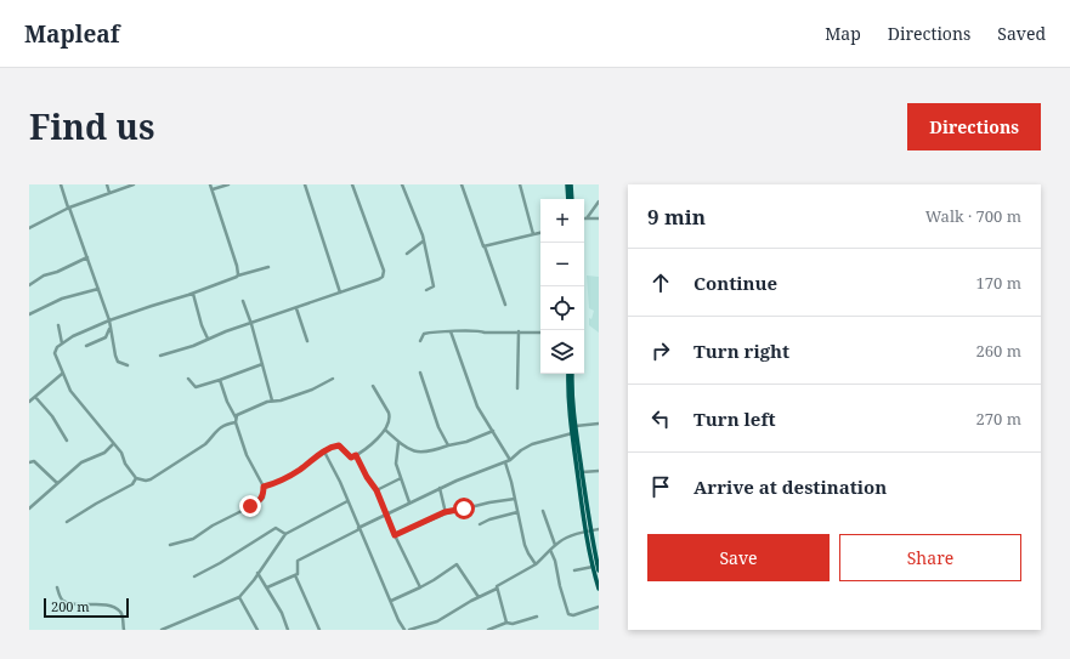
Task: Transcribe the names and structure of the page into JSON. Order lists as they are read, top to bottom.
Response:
{
  "scale_bar": "200 m",
  "page": {
    "header": "Mapleaf",
    "nav": ["Map", "Directions", "Saved"],
    "title": "Find us",
    "buttons": [
      "Directions",
      ["Save", "Share"]
    ],
    "heading": ["9 min", "Walk · 700 m"],
    "map_buttons": ["+", "−"],
    "list": [
      ["Continue", "170 m"],
      ["Turn right", "260 m"],
      ["Turn left", "270 m"],
      "Arrive at destination"
    ],
    "scale": "200 m"
  }
}
